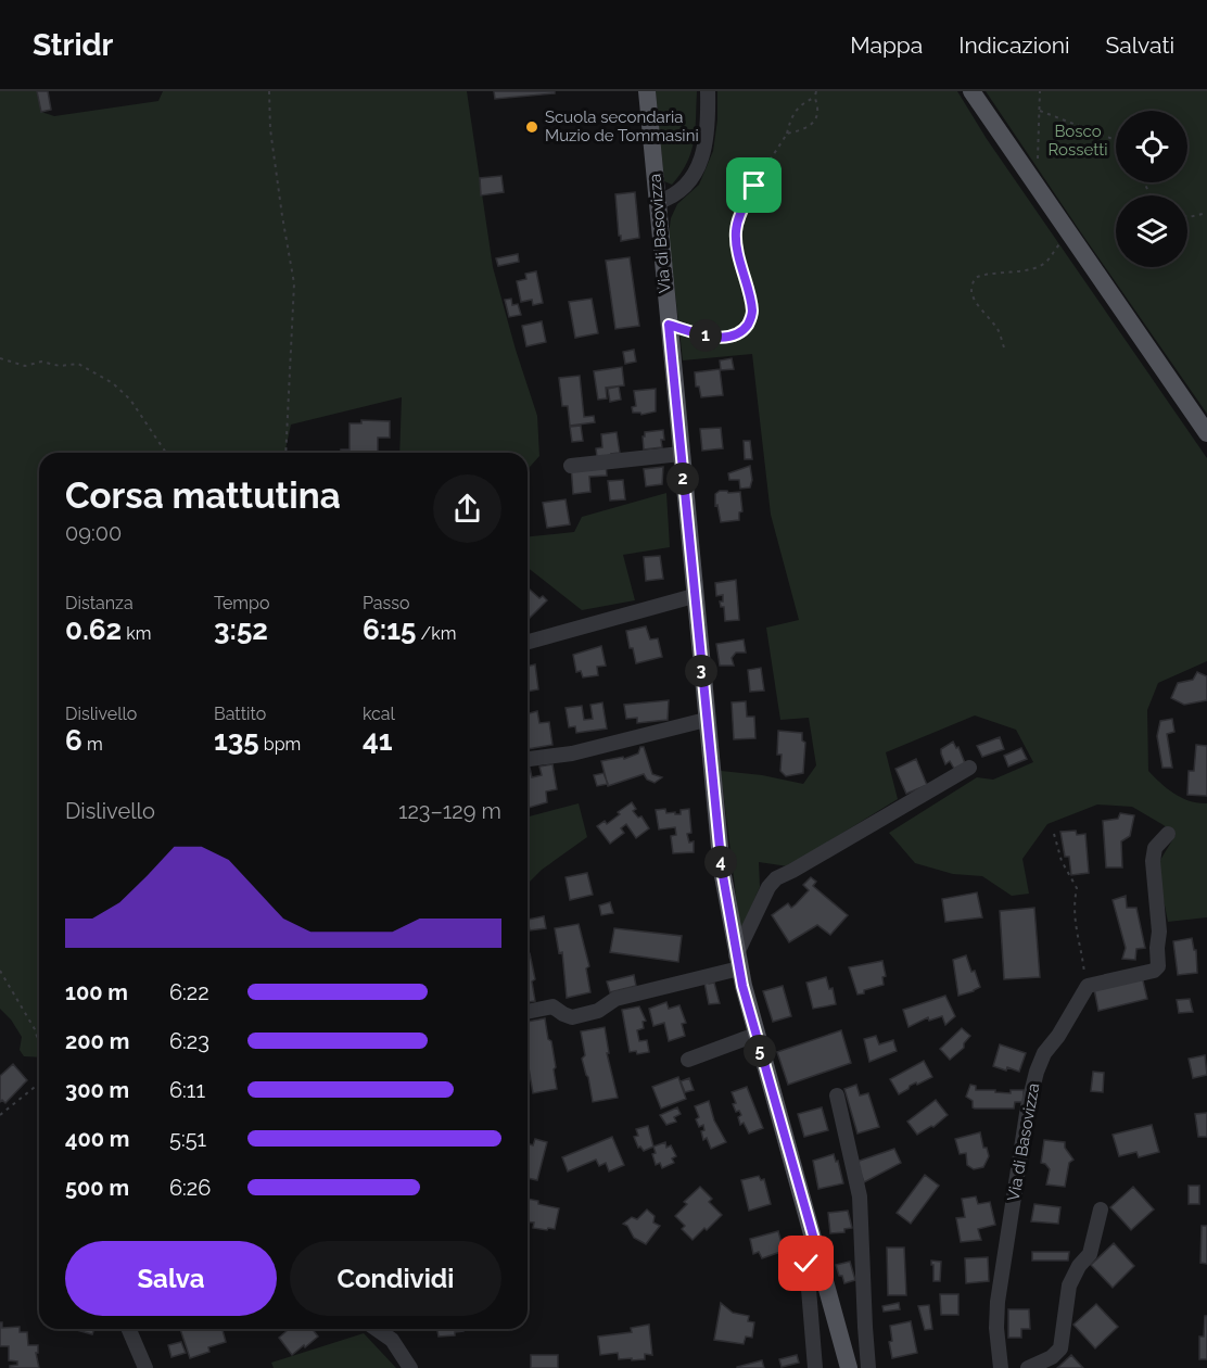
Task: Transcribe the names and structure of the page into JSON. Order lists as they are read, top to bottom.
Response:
{
  "streets": {
    "main road": ["Via di Basovizza"]
  },
  "parks": ["Bosco Rossetti"],
  "places": ["Scuola secondaria Muzio de Tommasini"],
  "page": {
    "header": "Stridr",
    "nav": ["Mappa", "Indicazioni", "Salvati"],
    "pins": [
      "1",
      "2",
      "3",
      "4",
      "5"
    ],
    "heading": ["Corsa mattutina", "09:00"],
    "stats": [
      ["Distanza", "0.62 km"],
      ["Tempo", "3:52"],
      ["Passo", "6:15 /km"],
      ["Dislivello", "6 m"],
      ["Battito", "135 bpm"],
      ["kcal", "41"]
    ],
    "chart": ["Dislivello", "123–129 m"],
    "list": [
      {
        "name": "100 m",
        "note": "6:22"
      },
      {
        "name": "200 m",
        "note": "6:23"
      },
      {
        "name": "300 m",
        "note": "6:11"
      },
      {
        "name": "400 m",
        "note": "5:51"
      },
      {
        "name": "500 m",
        "note": "6:26"
      }
    ],
    "buttons": ["Salva", "Condividi"]
  }
}
